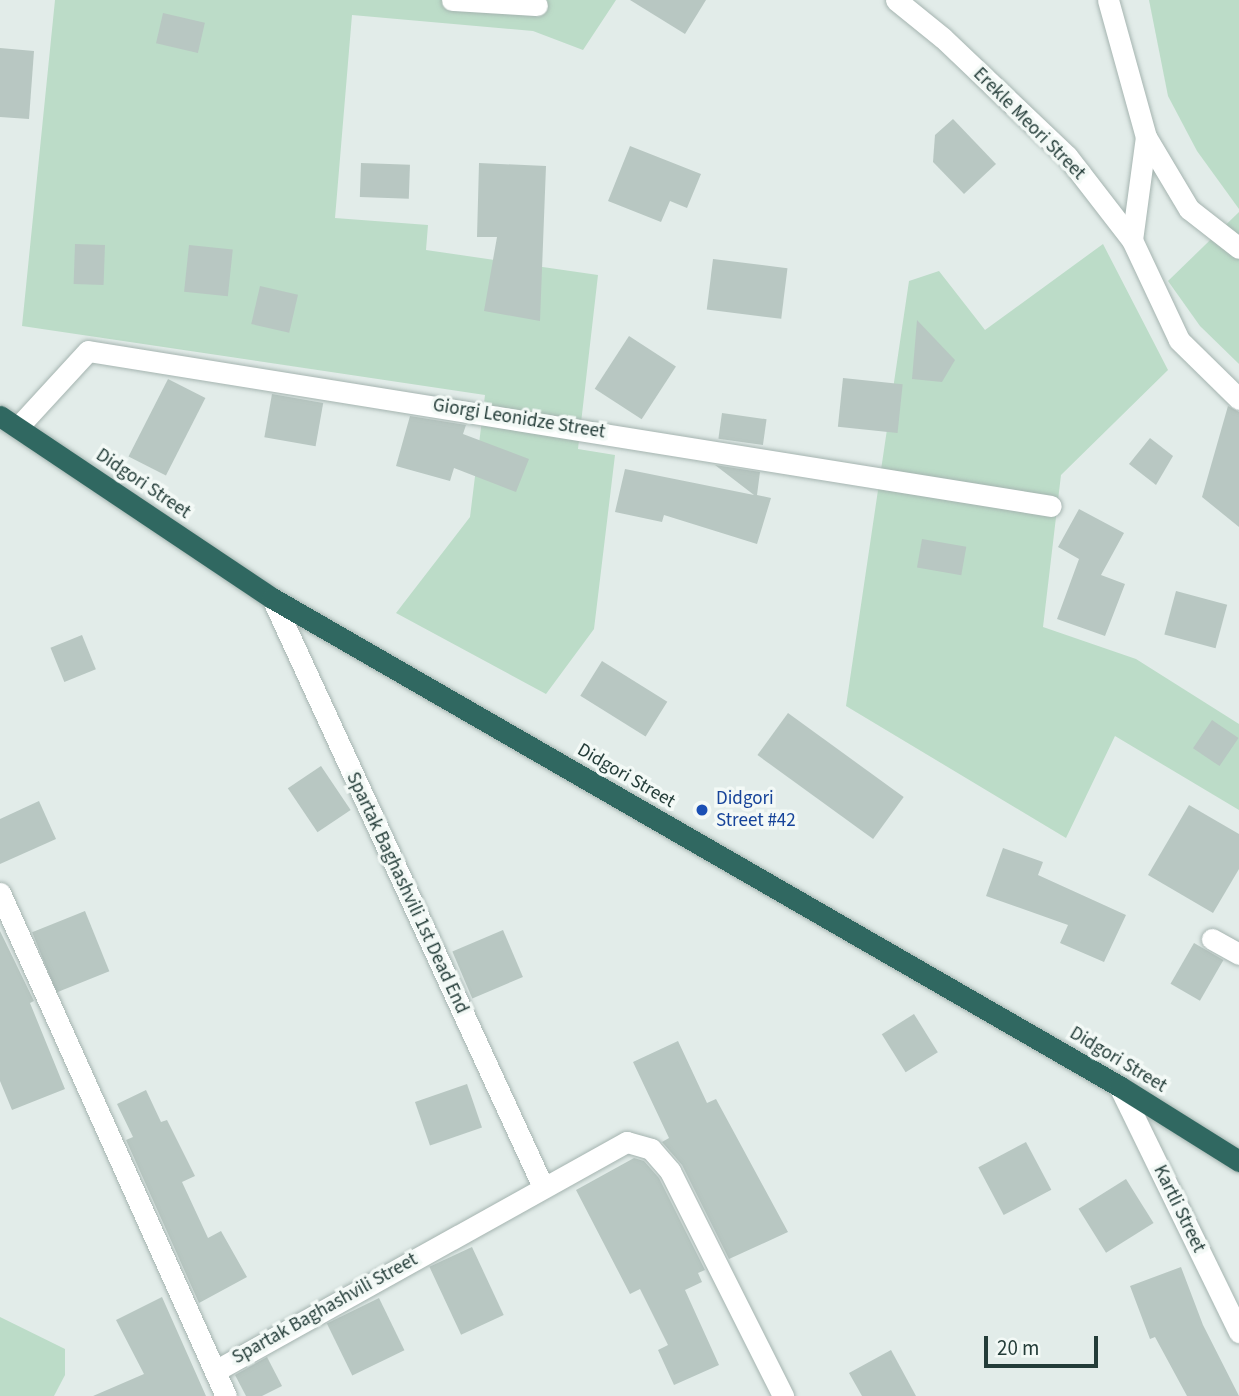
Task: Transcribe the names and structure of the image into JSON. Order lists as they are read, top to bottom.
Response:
{
  "streets": {
    "highway": ["Didgori Street"],
    "street": [
      "Erekle Meori Street",
      "Giorgi Leonidze Street",
      "Spartak Baghashvili 1st Dead End",
      "Kartli Street",
      "Spartak Baghashvili Street"
    ]
  },
  "crossings": [
    ["Giorgi Leonidze Street", "Didgori Street"],
    ["Didgori Street", "Spartak Baghashvili 1st Dead End"],
    ["Didgori Street", "Kartli Street"],
    ["Spartak Baghashvili 1st Dead End", "Spartak Baghashvili Street"]
  ],
  "places": ["Didgori Street #42"],
  "scale_bar": "20 m"
}
